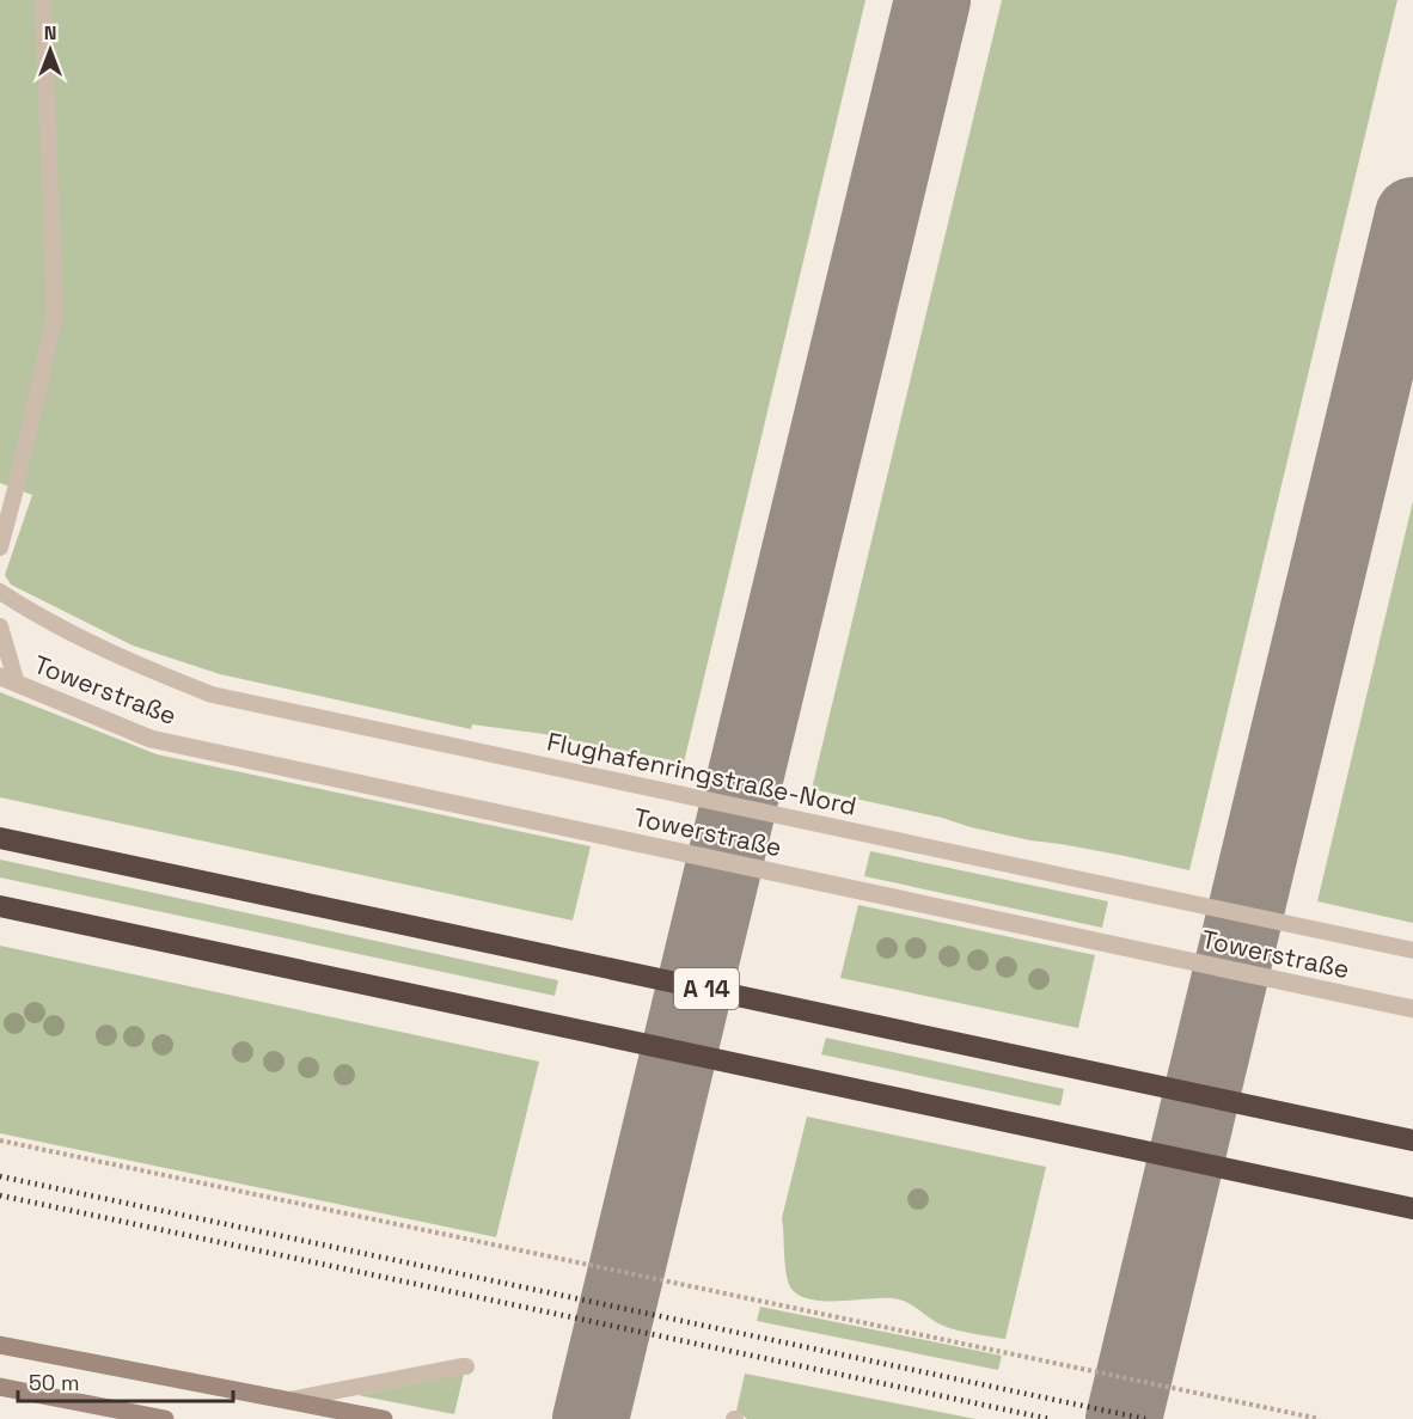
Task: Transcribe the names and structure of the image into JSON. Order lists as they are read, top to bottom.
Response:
{
  "streets": {
    "highway": ["A 14"],
    "street": ["Towerstraße"],
    "lane": ["Flughafenringstraße-Nord"]
  },
  "scale_bar": "50 m",
  "north": "top"
}
